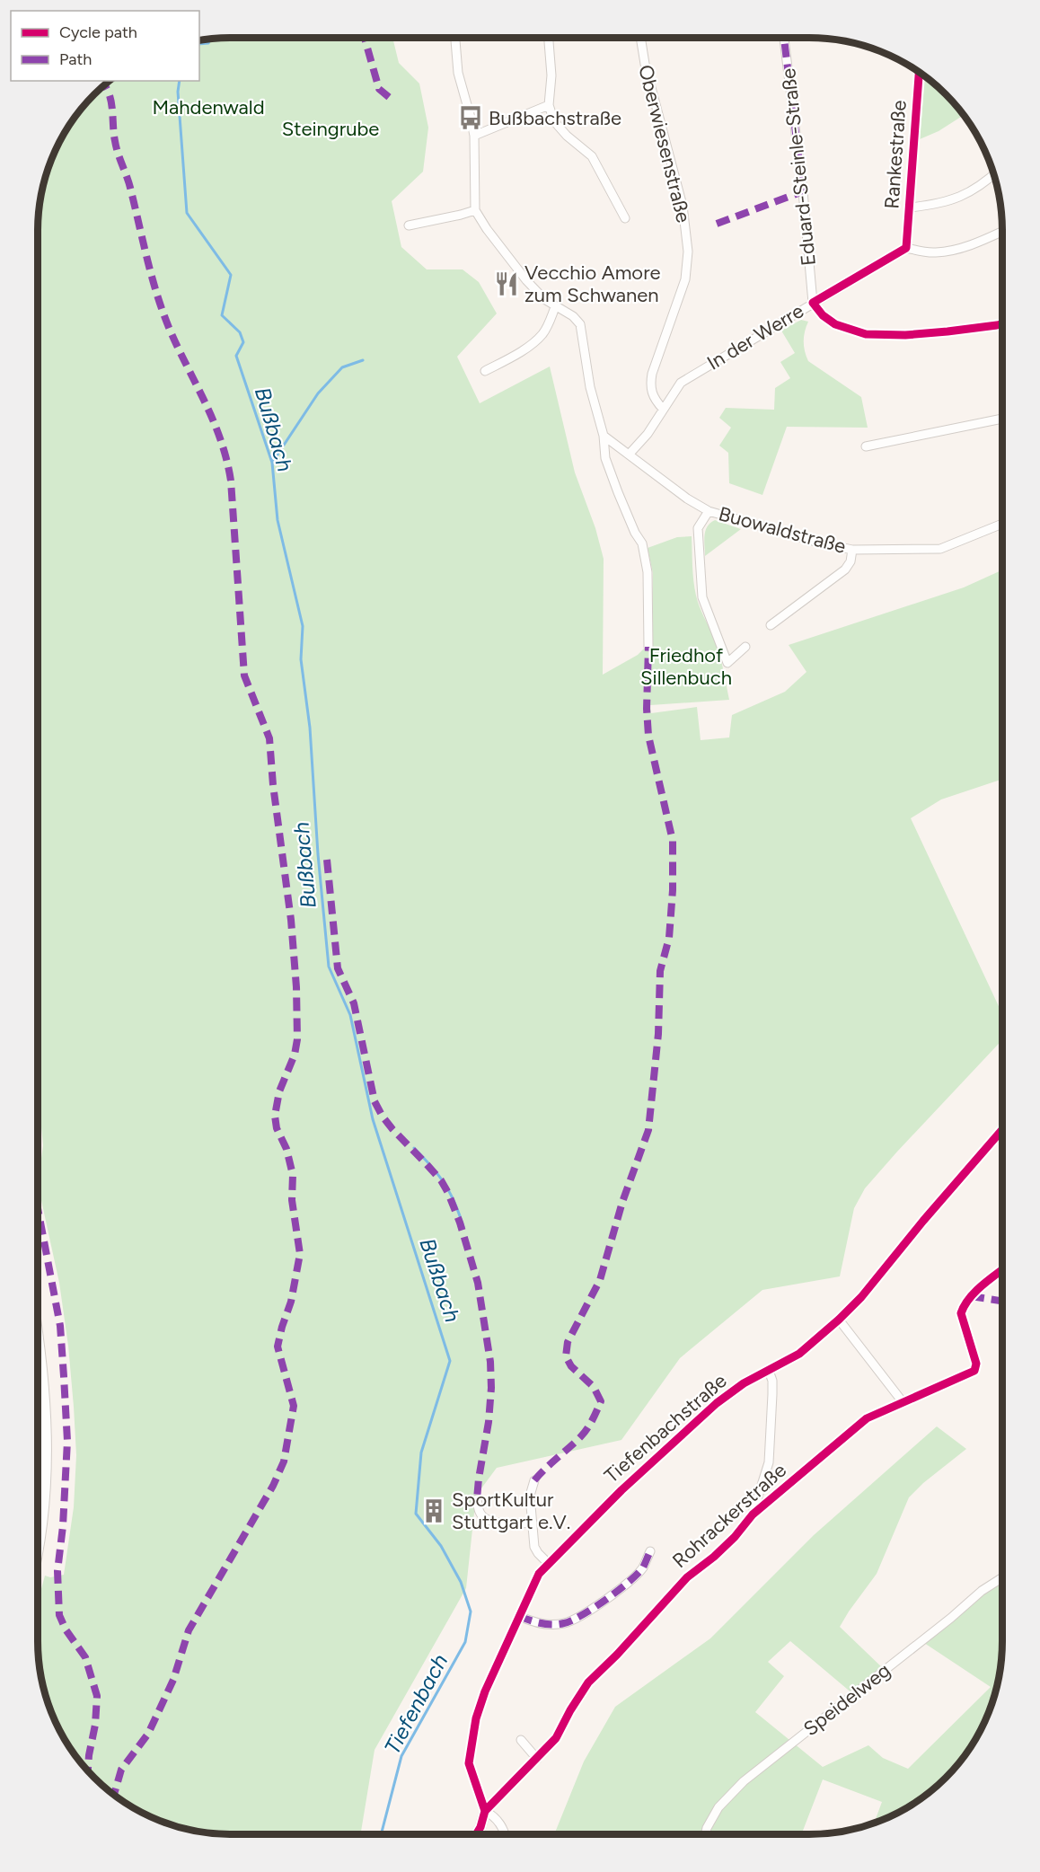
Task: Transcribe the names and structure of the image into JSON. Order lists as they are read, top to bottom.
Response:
{
  "streets": {
    "street": [
      "Oberwiesenstraße",
      "Rankestraße",
      "Eduard-Steinle-Straße",
      "In der Werre",
      "Buowaldstraße",
      "Tiefenbachstraße",
      "Rohrackerstraße",
      "Speidelweg"
    ]
  },
  "crossings": [
    ["Oberwiesenstraße", "In der Werre"],
    ["Rankestraße", "In der Werre"],
    ["Eduard-Steinle-Straße", "In der Werre"],
    ["In der Werre", "Buowaldstraße"],
    ["Tiefenbachstraße", "Rohrackerstraße"]
  ],
  "water": ["Bußbach", "Tiefenbach"],
  "parks": ["Mahdenwald", "Steingrube", "Friedhof Sillenbuch"],
  "places": {
    "bus stop": ["Bußbachstraße"],
    "restaurant": ["Vecchio Amore zum Schwanen"],
    "building": ["SportKultur Stuttgart e.V."]
  },
  "legend": ["Cycle path", "Path"]
}
